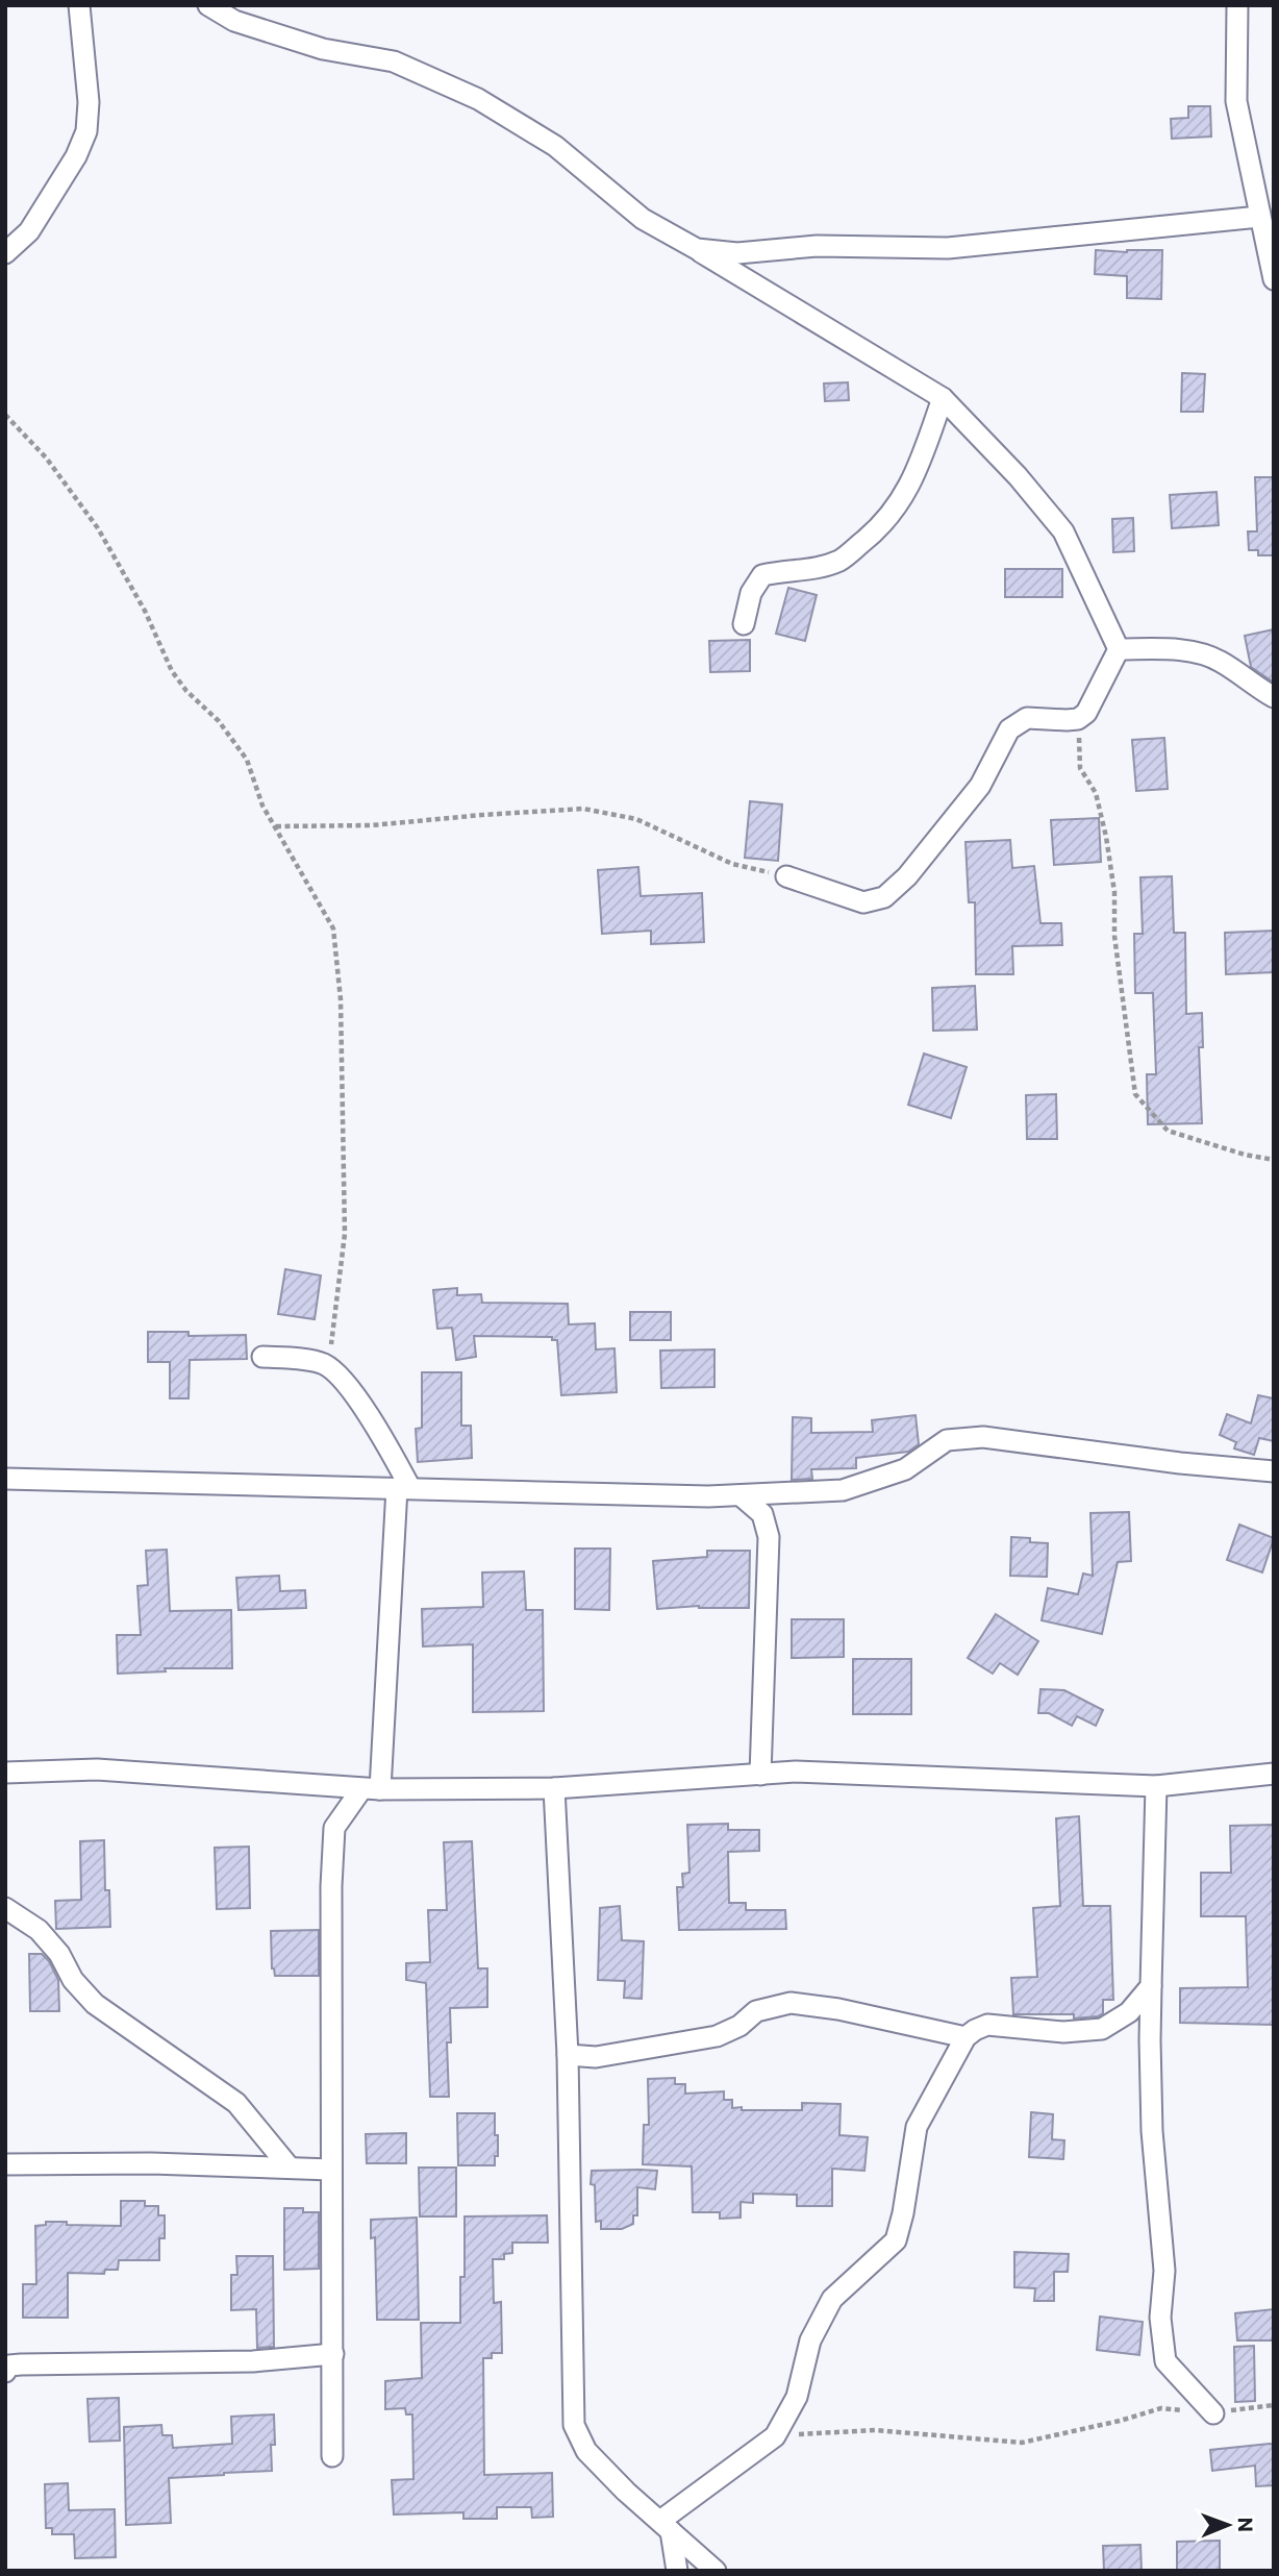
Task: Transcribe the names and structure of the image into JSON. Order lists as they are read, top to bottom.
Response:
{
  "north": "right"
}
